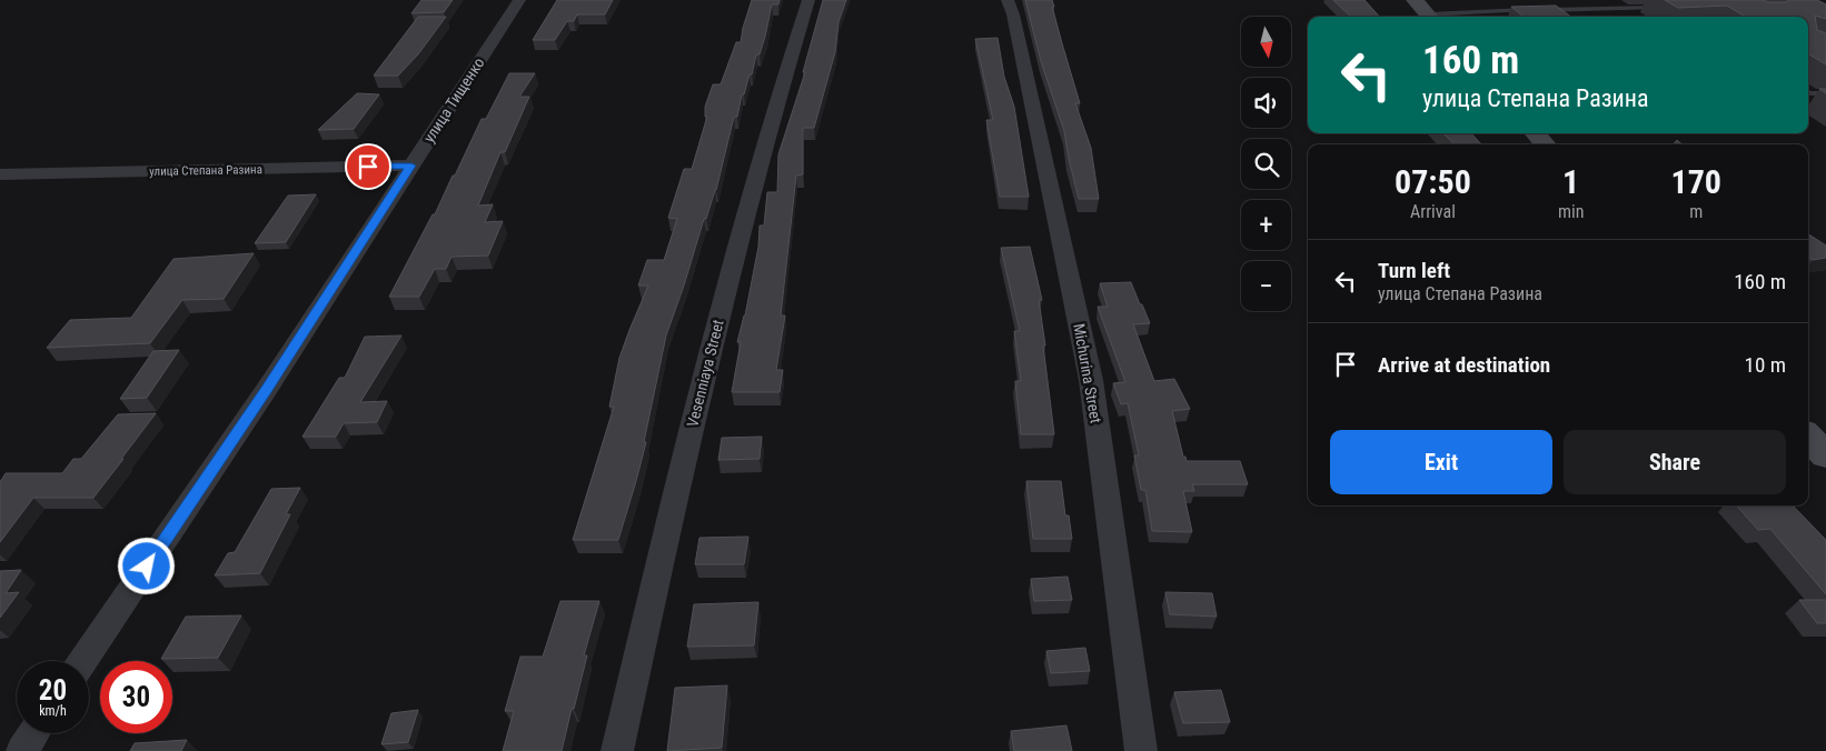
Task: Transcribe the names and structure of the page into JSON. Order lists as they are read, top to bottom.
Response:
{
  "streets": {
    "street": [
      "улица Тищенко",
      "улица Степана Разина",
      "Vesenniaya Street",
      "Michurina Street"
    ]
  },
  "crossings": [
    ["улица Тищенко", "улица Степана Разина"]
  ],
  "north": "bottom",
  "page": {
    "map_buttons": ["+", "−"],
    "turn": ["160 m", "улица Степана Разина"],
    "eta": [
      "07:50",
      "Arrival",
      "1",
      "min",
      "170",
      "m"
    ],
    "list": [
      {
        "name": "Turn left",
        "note": "улица Степана Разина",
        "value": "160 m"
      },
      {
        "name": "Arrive at destination",
        "value": "10 m"
      }
    ],
    "buttons": ["Exit", "Share"],
    "speed": "20 km/h",
    "limit": "30"
  }
}
